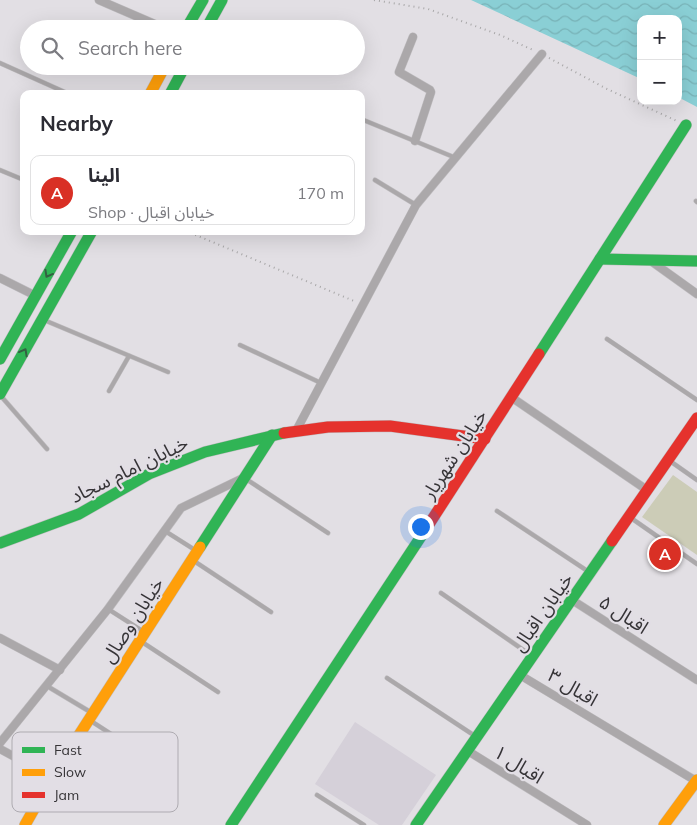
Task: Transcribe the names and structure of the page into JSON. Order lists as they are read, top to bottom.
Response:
{
  "streets": {
    "street": [
      "خیابان شهریار",
      "خیابان امام سجاد",
      "خیابان اقبال",
      "اقبال ۵",
      "خیابان وصال",
      "اقبال ۳",
      "اقبال ۱"
    ]
  },
  "crossings": [
    ["خیابان شهریار", "خیابان امام سجاد"],
    ["خیابان امام سجاد", "خیابان وصال"],
    ["خیابان اقبال", "اقبال ۵"],
    ["خیابان اقبال", "اقبال ۳"],
    ["خیابان اقبال", "اقبال ۱"]
  ],
  "legend": ["Fast", "Slow", "Jam"],
  "page": {
    "map_buttons": ["+", "−"],
    "search": "Search here",
    "heading": "Nearby",
    "list": [
      {
        "mark": "A",
        "name": "الینا",
        "note": "Shop · خیابان اقبال",
        "value": "170 m"
      }
    ],
    "pins": "A"
  }
}
